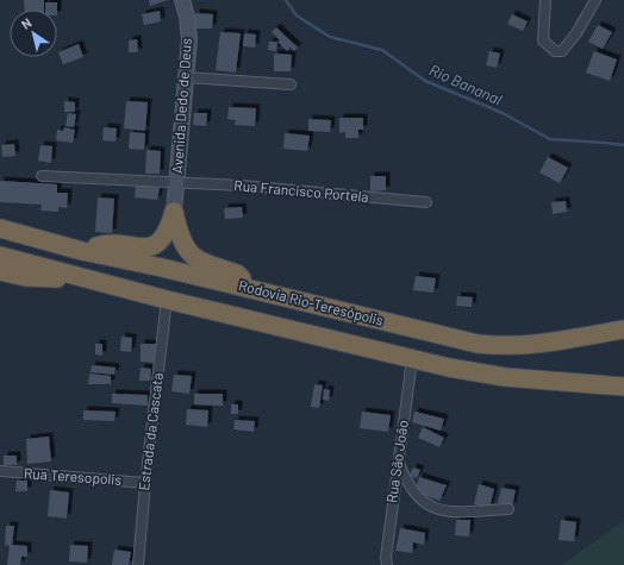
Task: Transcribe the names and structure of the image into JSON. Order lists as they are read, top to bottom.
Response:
{
  "streets": {
    "highway": ["Rodovia Rio-Teresópolis"],
    "main road": ["Avenida Dedo de Deus"],
    "street": [
      "Rua Francisco Portela",
      "Estrada da Cascata",
      "Rua São João",
      "Rua Teresopolis"
    ]
  },
  "crossings": [
    ["Avenida Dedo de Deus", "Rua Francisco Portela"],
    ["Rodovia Rio-Teresópolis", "Estrada da Cascata"],
    ["Rodovia Rio-Teresópolis", "Rua São João"],
    ["Estrada da Cascata", "Rua Teresopolis"]
  ],
  "water": ["Rio Bananal"],
  "north": "top left"
}
